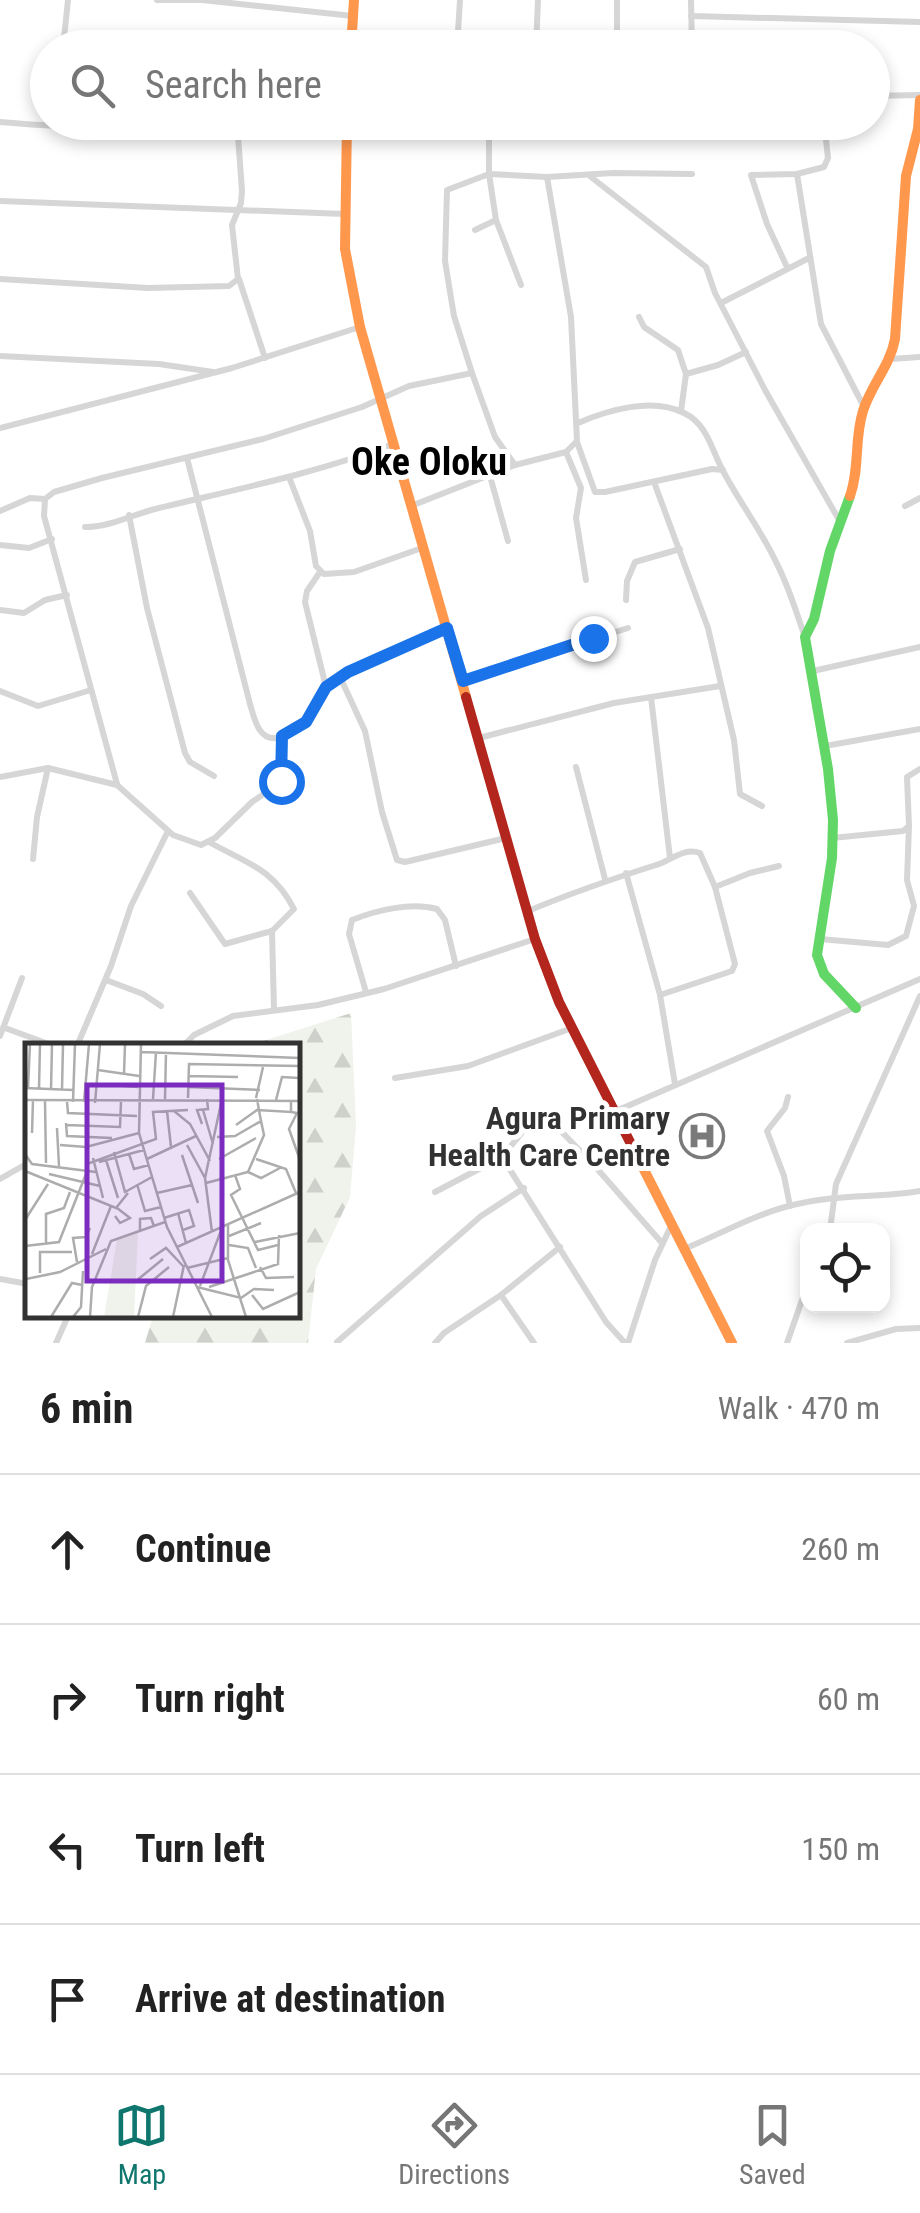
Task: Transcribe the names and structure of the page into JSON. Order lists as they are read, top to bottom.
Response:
{
  "districts": ["Oke Oloku"],
  "places": {
    "hospital": ["Agura Primary Health Care Centre"]
  },
  "page": {
    "search": "Search here",
    "heading": ["6 min", "Walk · 470 m"],
    "list": [
      ["Continue", "260 m"],
      ["Turn right", "60 m"],
      ["Turn left", "150 m"],
      "Arrive at destination"
    ],
    "nav": ["Map", "Directions", "Saved"]
  }
}
